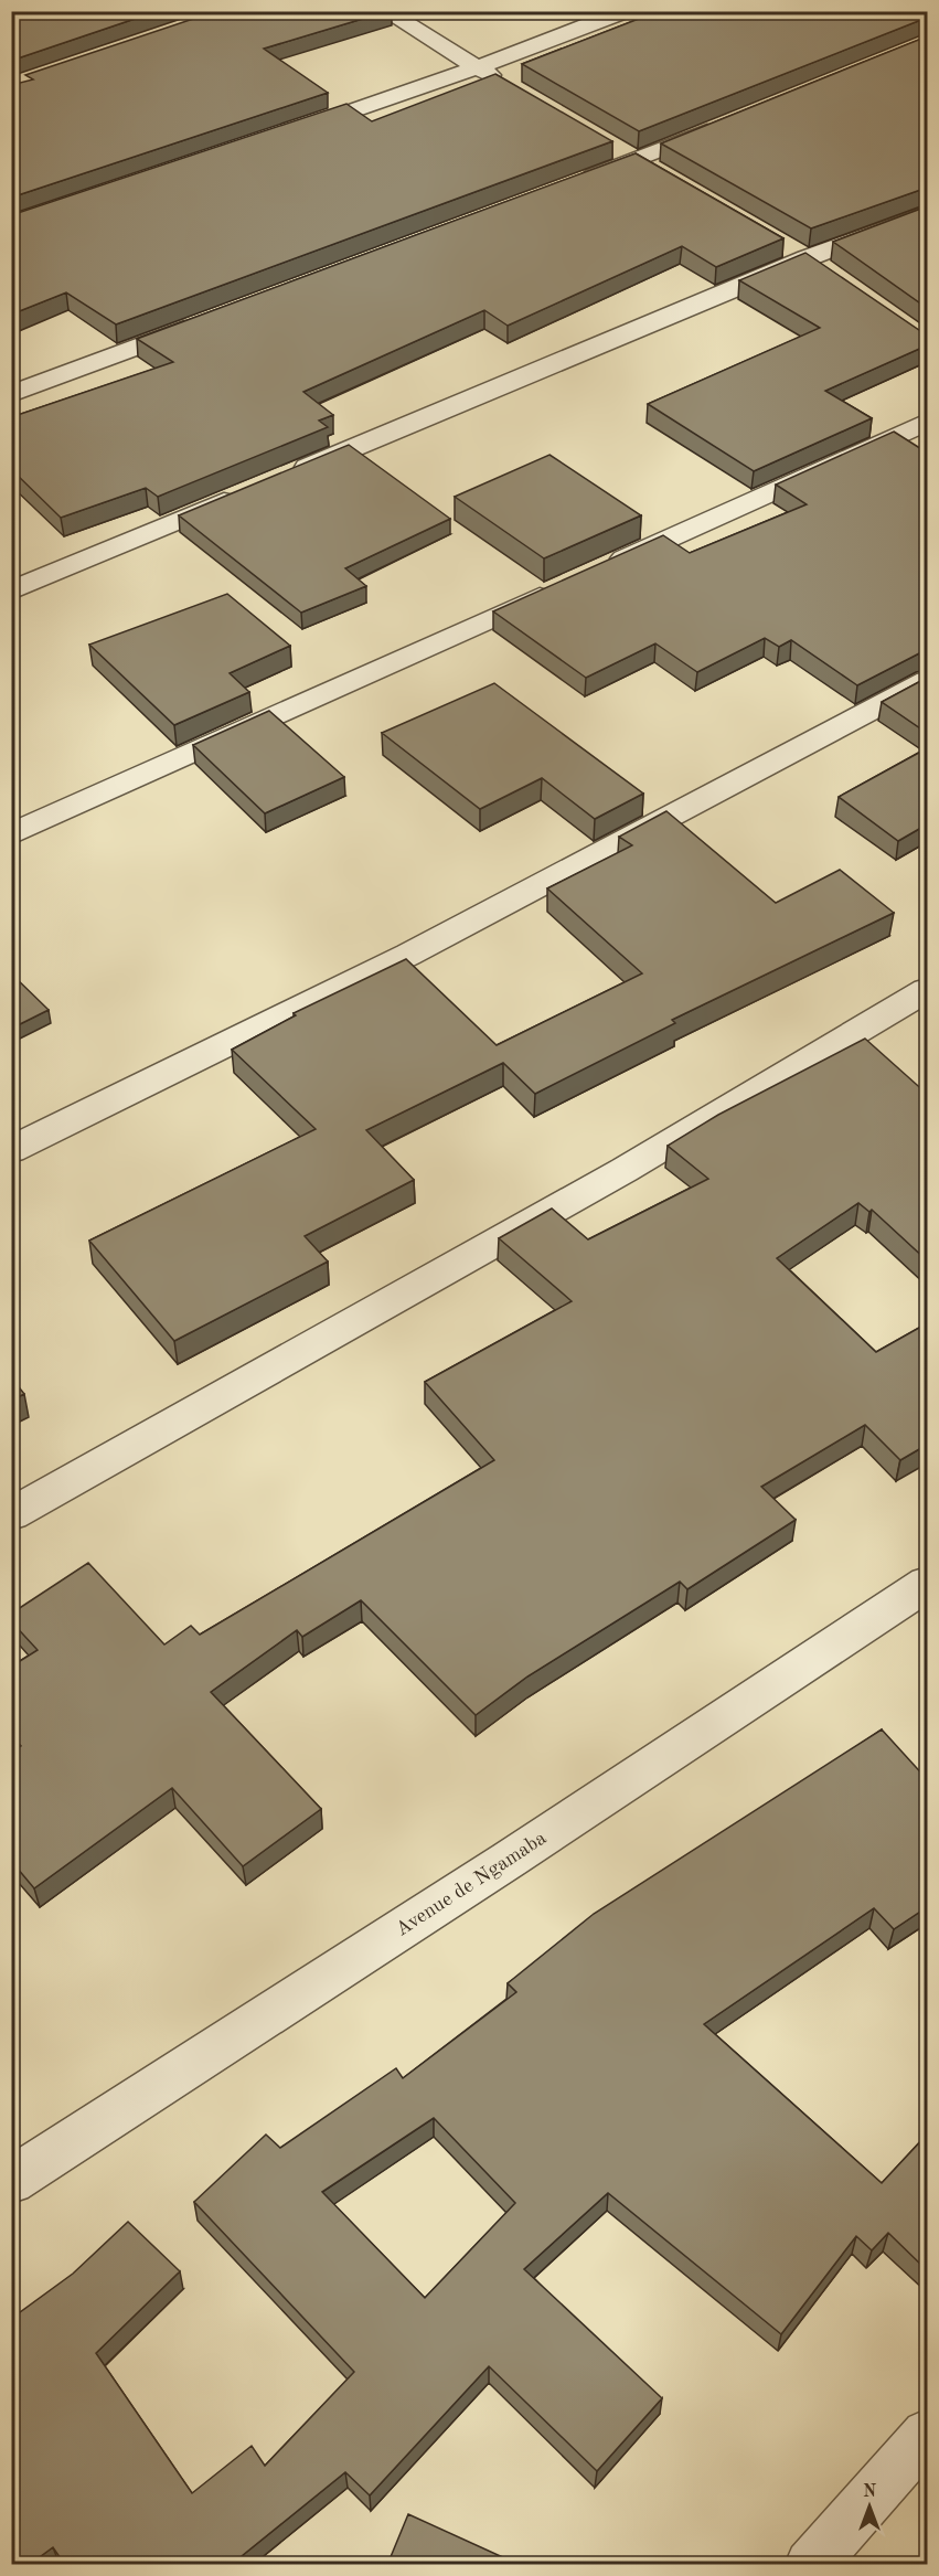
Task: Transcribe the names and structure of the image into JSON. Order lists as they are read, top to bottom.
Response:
{
  "streets": {
    "street": ["Avenue de Ngamaba"]
  },
  "north": "top"
}
